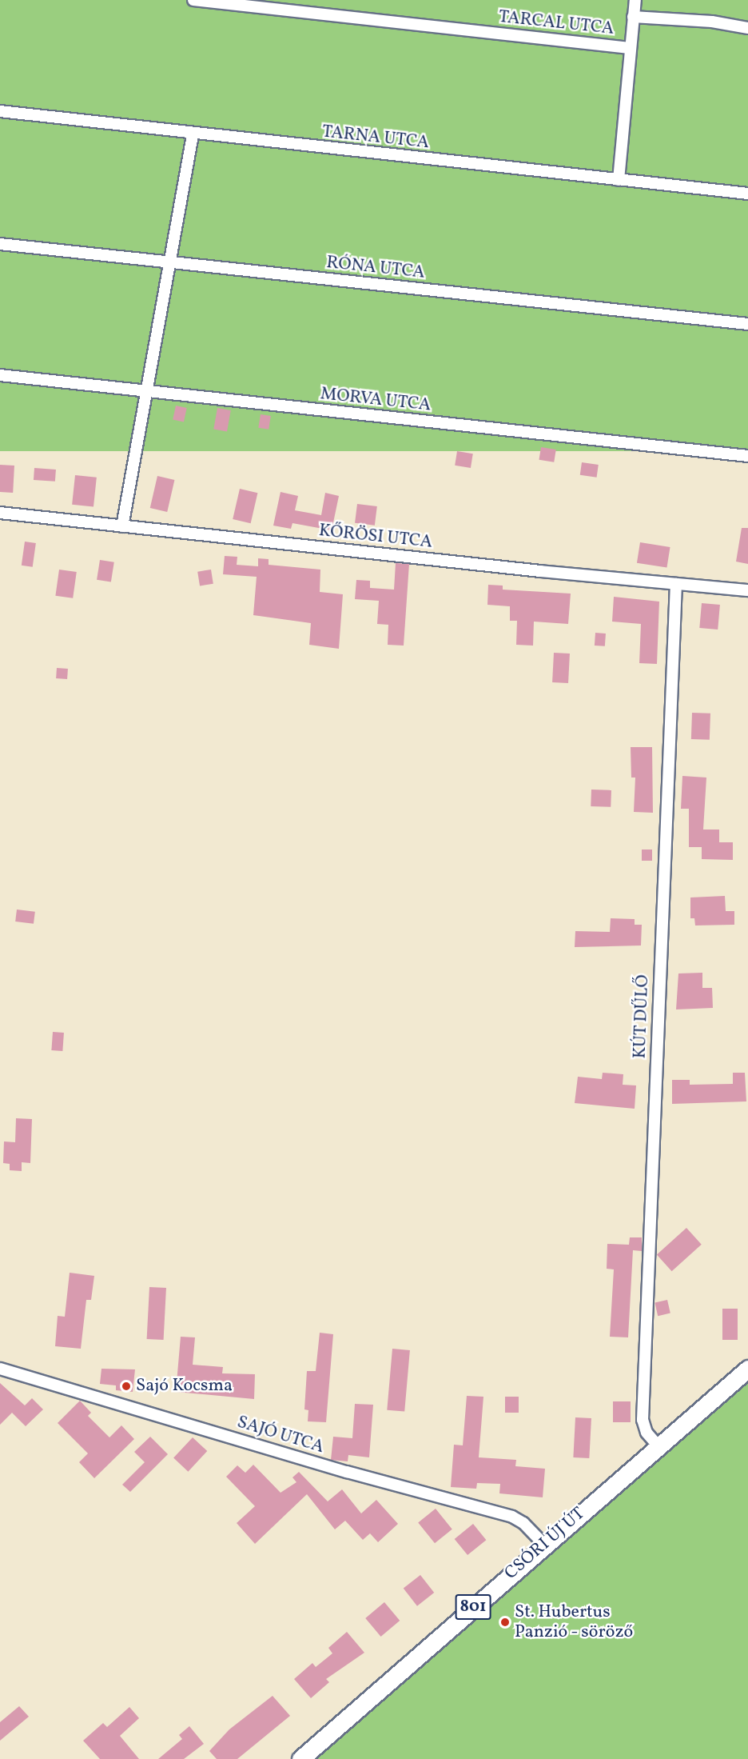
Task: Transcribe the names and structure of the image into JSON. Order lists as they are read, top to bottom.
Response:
{
  "streets": {
    "main road": ["CSÓRI ÚJ ÚT", "801"],
    "street": [
      "TARCAL UTCA",
      "TARNA UTCA",
      "RÓNA UTCA",
      "MORVA UTCA",
      "KŐRÖSI UTCA",
      "KÚT DŰLŐ",
      "SAJÓ UTCA"
    ]
  },
  "crossings": [
    ["KŐRÖSI UTCA", "KÚT DŰLŐ"],
    ["KÚT DŰLŐ", "CSÓRI ÚJ ÚT"],
    ["SAJÓ UTCA", "CSÓRI ÚJ ÚT"]
  ],
  "places": ["Sajó Kocsma", "St. Hubertus Panzió - söröző"]
}
